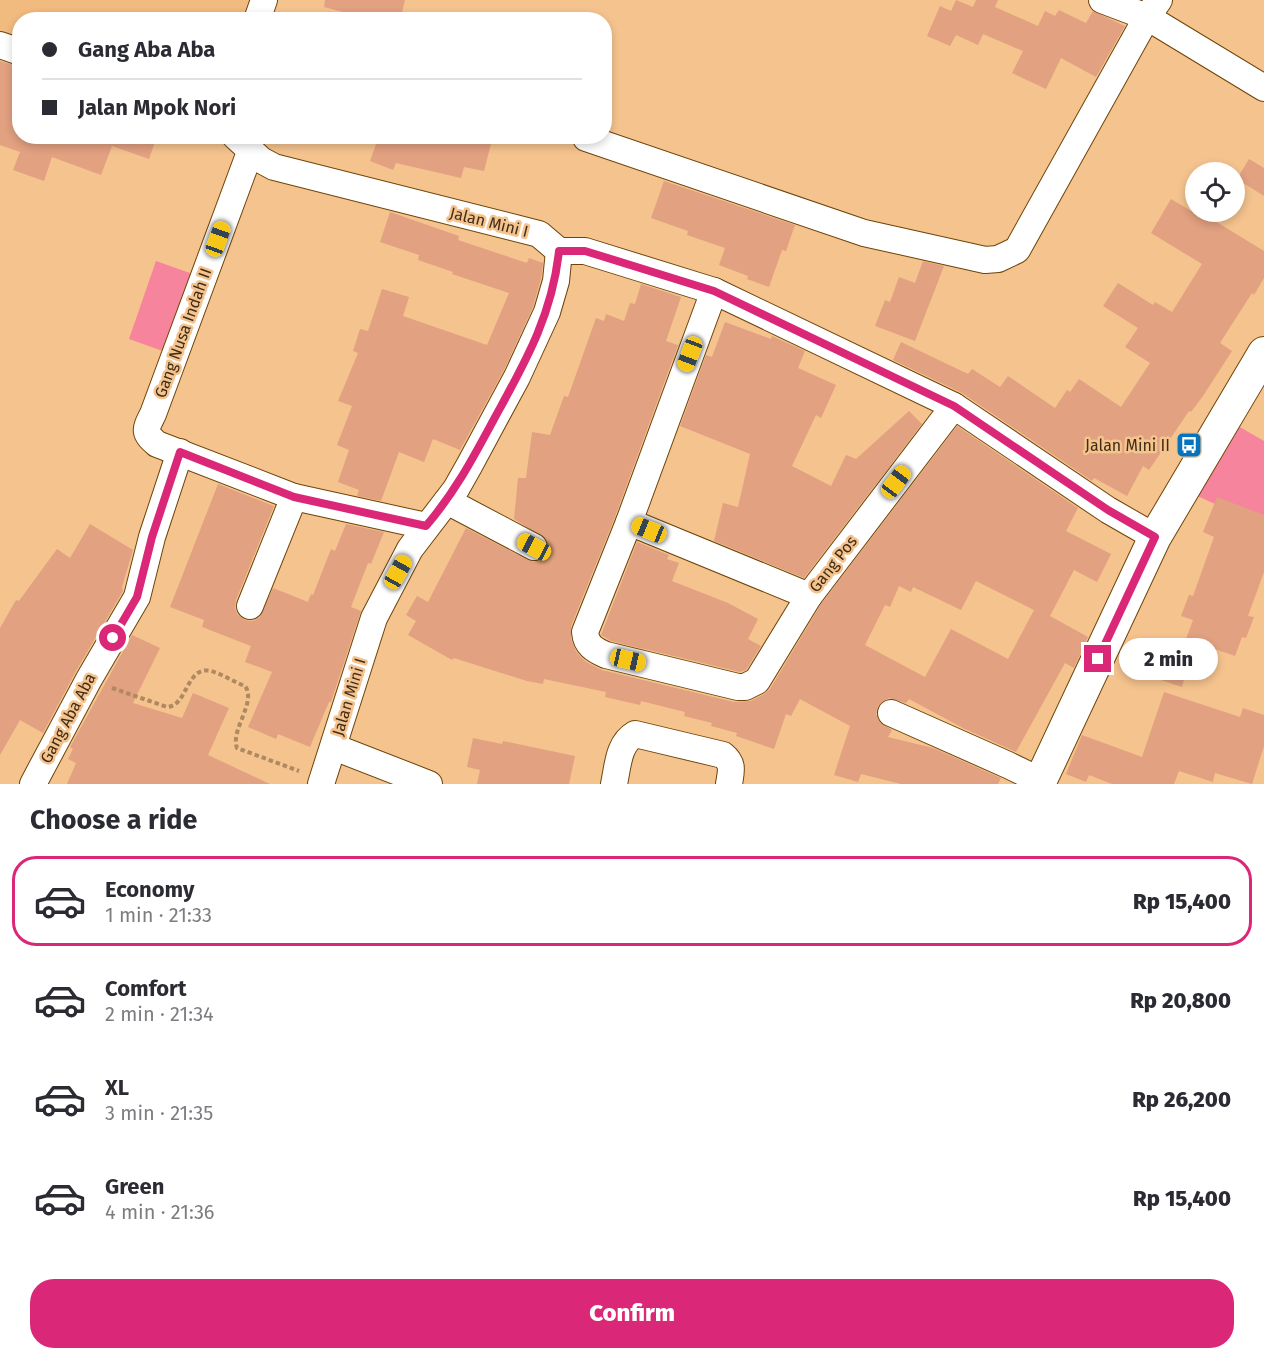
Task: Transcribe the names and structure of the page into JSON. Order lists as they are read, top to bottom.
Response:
{
  "streets": {
    "street": [
      "Jalan Mini I",
      "Gang Nusa Indah II",
      "Gang Pos",
      "Gang Aba Aba"
    ]
  },
  "crossings": [
    ["Jalan Mini I", "Gang Nusa Indah II"],
    ["Gang Nusa Indah II", "Gang Aba Aba"]
  ],
  "places": {
    "bus stop": ["Jalan Mini II"]
  },
  "page": {
    "banner": ["Gang Aba Aba", "Jalan Mpok Nori"],
    "bubble": "2 min",
    "heading": "Choose a ride",
    "list": [
      {
        "name": "Economy",
        "note": "1 min · 21:33",
        "value": "Rp 15,400"
      },
      {
        "name": "Comfort",
        "note": "2 min · 21:34",
        "value": "Rp 20,800"
      },
      {
        "name": "XL",
        "note": "3 min · 21:35",
        "value": "Rp 26,200"
      },
      {
        "name": "Green",
        "note": "4 min · 21:36",
        "value": "Rp 15,400"
      }
    ],
    "buttons": "Confirm"
  }
}
